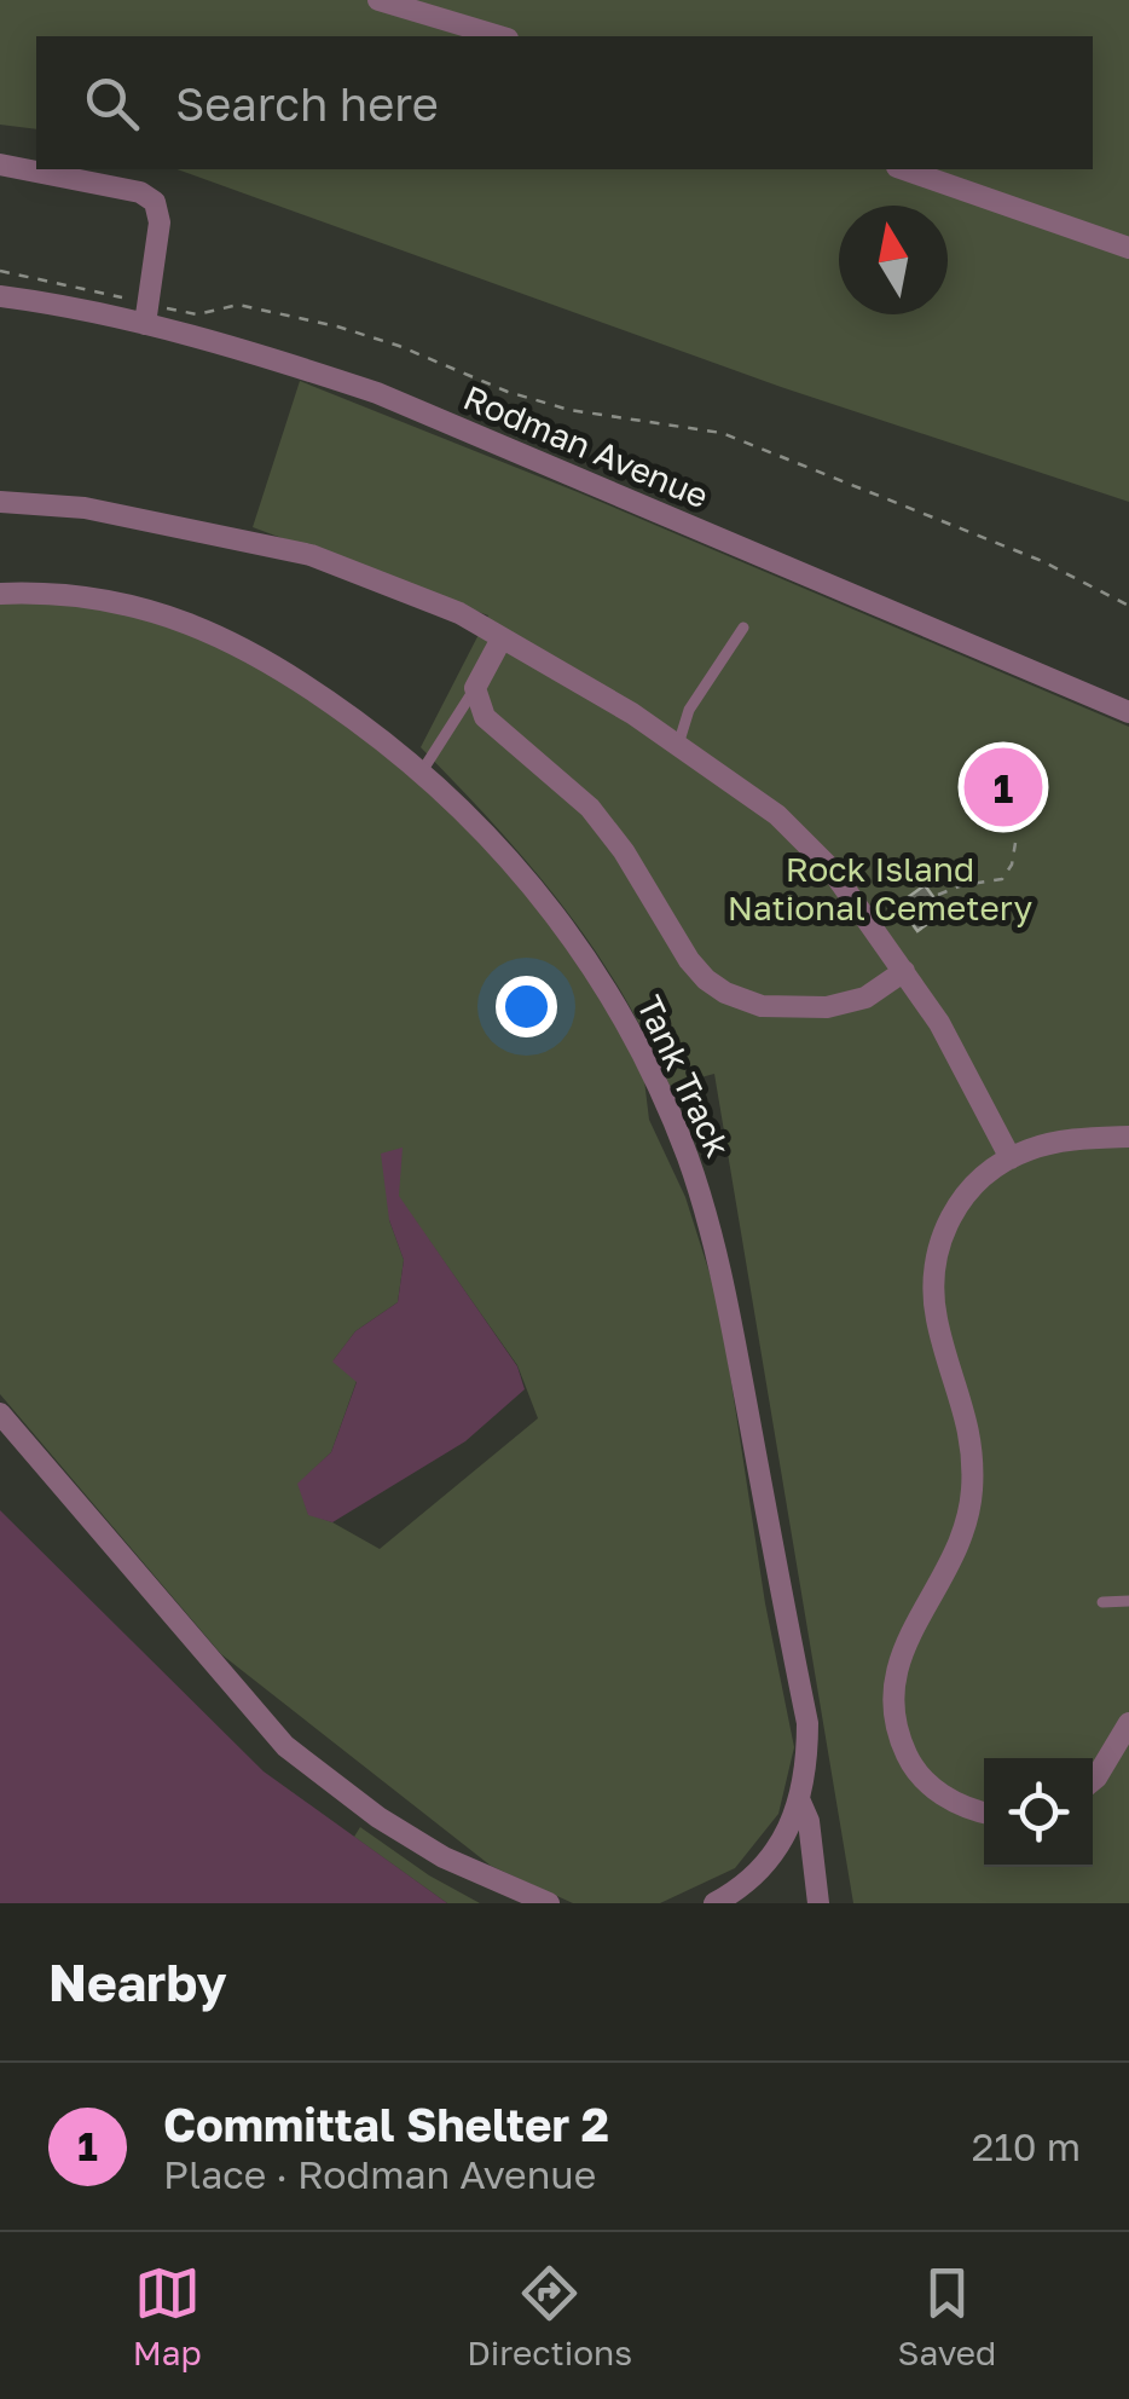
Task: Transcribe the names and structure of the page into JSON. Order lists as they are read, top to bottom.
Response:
{
  "streets": {
    "street": ["Rodman Avenue", "Tank Track"]
  },
  "parks": ["Rock Island National Cemetery"],
  "north": "top",
  "page": {
    "search": "Search here",
    "pins": "1",
    "heading": "Nearby",
    "list": [
      {
        "mark": "1",
        "name": "Committal Shelter 2",
        "note": "Place · Rodman Avenue",
        "value": "210 m"
      }
    ],
    "nav": ["Map", "Directions", "Saved"]
  }
}
